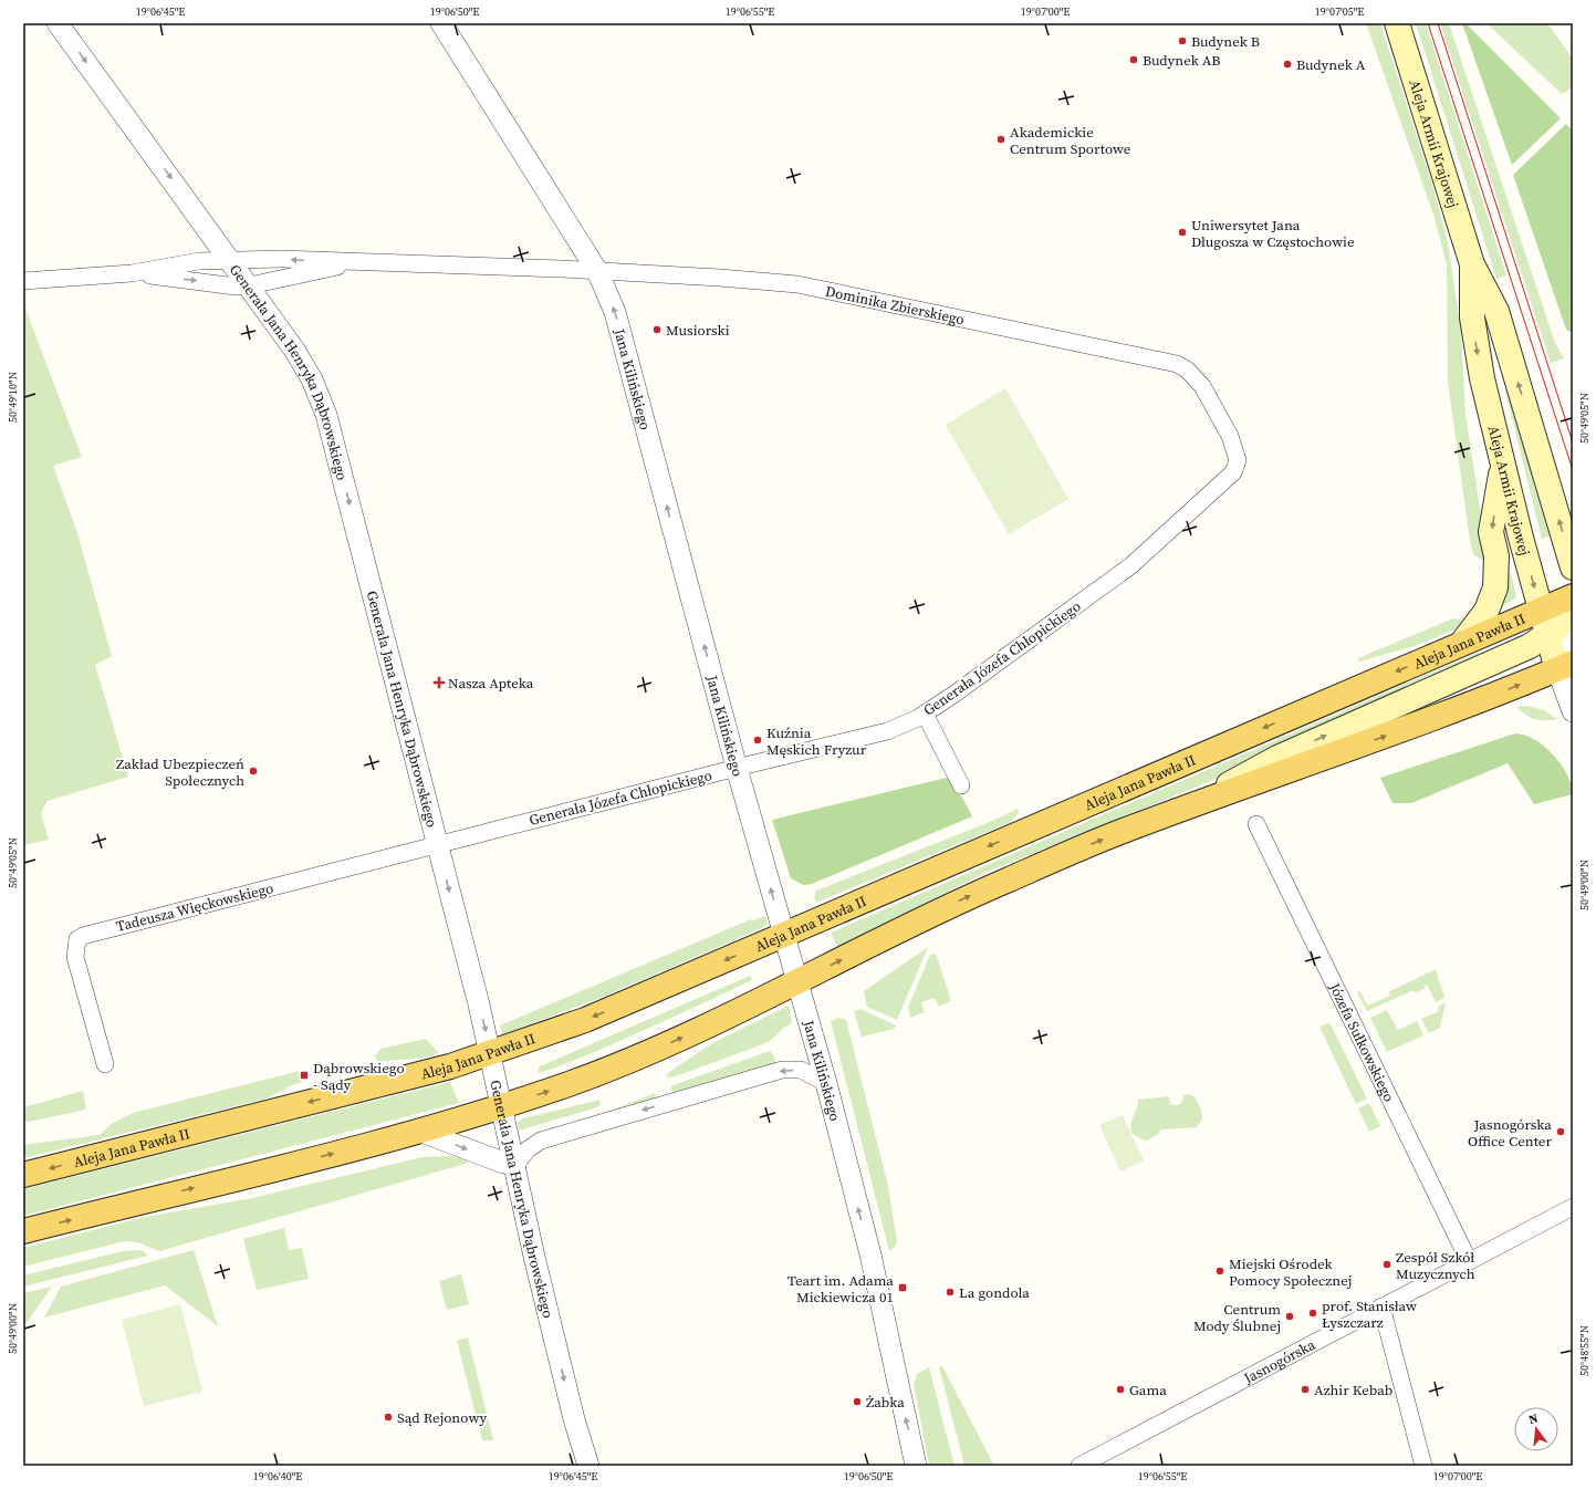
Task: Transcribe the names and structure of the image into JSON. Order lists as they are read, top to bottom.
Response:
{
  "streets": {
    "main road": ["Aleja Armii Krajowej", "Aleja Jana Pawła II"],
    "street": [
      "Dominika Zbierskiego",
      "Generała Jana Henryka Dąbrowskiego",
      "Jana Kilińskiego",
      "Generała Józefa Chłopickiego",
      "Tadeusza Więckowskiego",
      "Józefa Sułkowskiego",
      "Jasnogórska"
    ]
  },
  "crossings": [
    ["Aleja Armii Krajowej", "Aleja Jana Pawła II"],
    ["Dominika Zbierskiego", "Generała Jana Henryka Dąbrowskiego"],
    ["Dominika Zbierskiego", "Jana Kilińskiego"],
    ["Dominika Zbierskiego", "Generała Józefa Chłopickiego"],
    ["Generała Jana Henryka Dąbrowskiego", "Aleja Jana Pawła II"],
    ["Generała Jana Henryka Dąbrowskiego", "Generała Józefa Chłopickiego"],
    ["Generała Jana Henryka Dąbrowskiego", "Tadeusza Więckowskiego"],
    ["Jana Kilińskiego", "Aleja Jana Pawła II"],
    ["Jana Kilińskiego", "Generała Józefa Chłopickiego"],
    ["Generała Józefa Chłopickiego", "Tadeusza Więckowskiego"],
    ["Józefa Sułkowskiego", "Jasnogórska"]
  ],
  "one_way": ["Generała Jana Henryka Dąbrowskiego", "Jana Kilińskiego"],
  "places": {
    "other": [
      "Budynek B",
      "Budynek AB",
      "Budynek A",
      "Akademickie Centrum Sportowe",
      "Uniwersytet Jana Długosza w Częstochowie",
      "Musiorski",
      "Kuźnia Męskich Fryzur",
      "Zakład Ubezpieczeń Społecznych",
      "Jasnogórska Office Center",
      "Zespół Szkół Muzycznych",
      "Miejski Ośrodek Pomocy Społecznej",
      "La gondola",
      "prof. Stanisław Łyszczarz",
      "Centrum Mody Ślubnej",
      "Gama",
      "Azhir Kebab",
      "Żabka",
      "Sąd Rejonowy"
    ],
    "health": ["Nasza Apteka"],
    "transit": ["Dąbrowskiego - Sądy", "Teart im. Adama Mickiewicza 01"]
  },
  "north": "top",
  "coordinates": [
    "19°06'45\"E",
    "19°06'50\"E",
    "19°06'55\"E",
    "19°07'00\"E",
    "19°07'05\"E",
    "50°49'10\"N",
    "50°49'05\"N",
    "50°49'00\"N",
    "50°48'55\"N",
    "19°06'40\"E"
  ]
}
